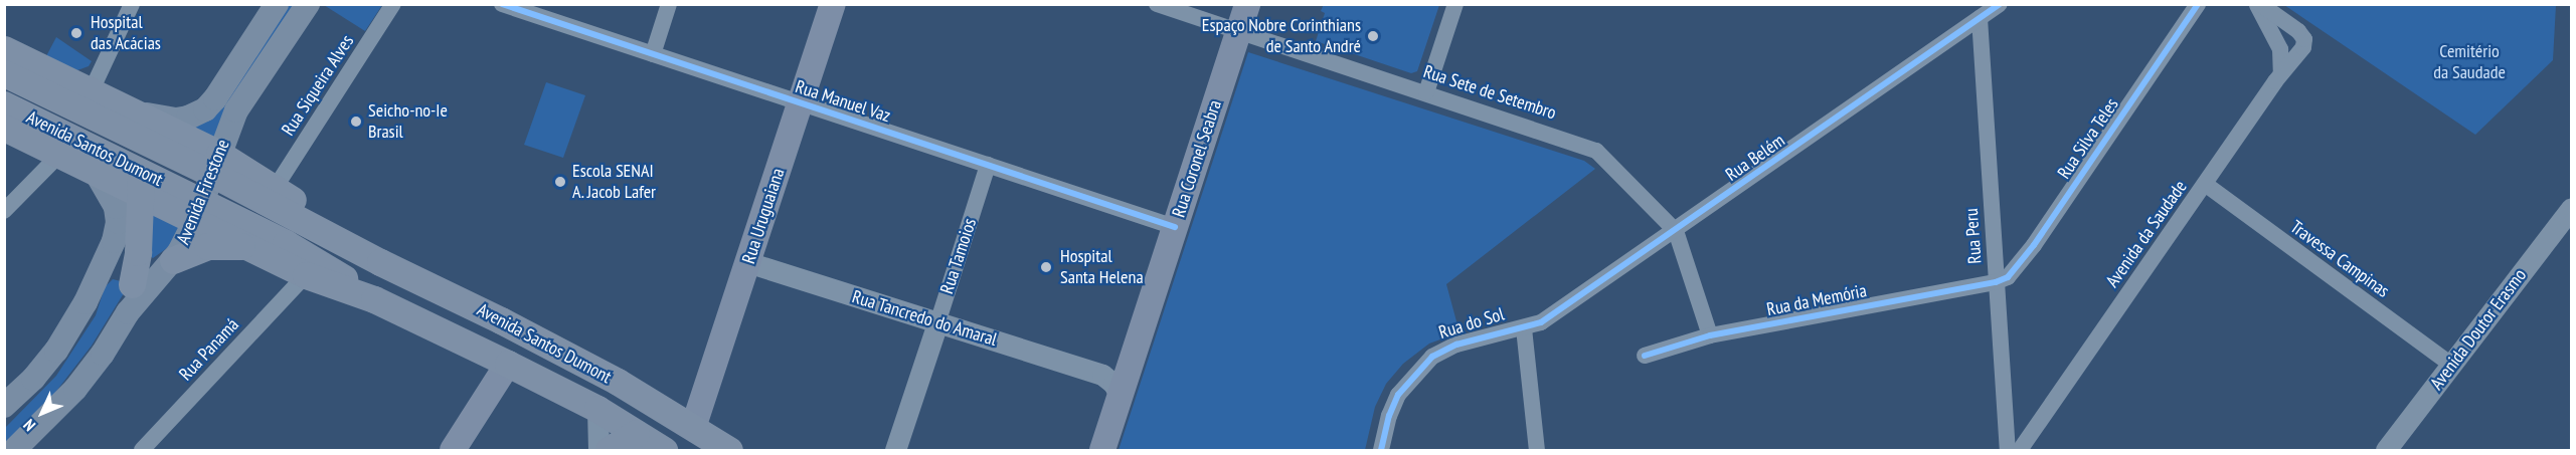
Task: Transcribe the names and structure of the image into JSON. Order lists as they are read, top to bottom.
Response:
{
  "streets": {
    "highway": ["Avenida Santos Dumont"],
    "main road": ["Rua Coronel Seabra", "Avenida Firestone", "Rua Uruguaiana"],
    "street": [
      "Rua Siqueira Alves",
      "Rua Sete de Setembro",
      "Rua Manuel Vaz",
      "Rua Silva Teles",
      "Rua Belém",
      "Avenida da Saudade",
      "Rua Peru",
      "Rua Tamoios",
      "Travessa Campinas",
      "Rua da Memória",
      "Rua Tancredo do Amaral",
      "Rua do Sol",
      "Avenida Doutor Erasmo",
      "Rua Panamá"
    ]
  },
  "crossings": [
    ["Rua Siqueira Alves", "Avenida Santos Dumont"],
    ["Rua Sete de Setembro", "Rua Belém"],
    ["Rua Sete de Setembro", "Rua Coronel Seabra"],
    ["Rua Sete de Setembro", "Rua da Memória"],
    ["Rua Manuel Vaz", "Rua Coronel Seabra"],
    ["Rua Manuel Vaz", "Rua Uruguaiana"],
    ["Rua Manuel Vaz", "Rua Tamoios"],
    ["Rua Silva Teles", "Rua Peru"],
    ["Rua Silva Teles", "Rua da Memória"],
    ["Avenida Santos Dumont", "Avenida Firestone"],
    ["Avenida Santos Dumont", "Rua Uruguaiana"],
    ["Avenida Santos Dumont", "Rua Panamá"],
    ["Rua Belém", "Rua Peru"],
    ["Rua Belém", "Rua do Sol"],
    ["Rua Uruguaiana", "Rua Tancredo do Amaral"],
    ["Avenida da Saudade", "Travessa Campinas"],
    ["Rua Peru", "Rua da Memória"],
    ["Rua Tamoios", "Rua Tancredo do Amaral"],
    ["Travessa Campinas", "Avenida Doutor Erasmo"]
  ],
  "parks": ["Cemitério da Saudade"],
  "places": [
    "Hospital das Acácias",
    "Espaço Nobre Corinthians de Santo André",
    "Seicho-no-Ie Brasil",
    "Escola SENAI A. Jacob Lafer",
    "Hospital Santa Helena"
  ],
  "north": "bottom left"
}
